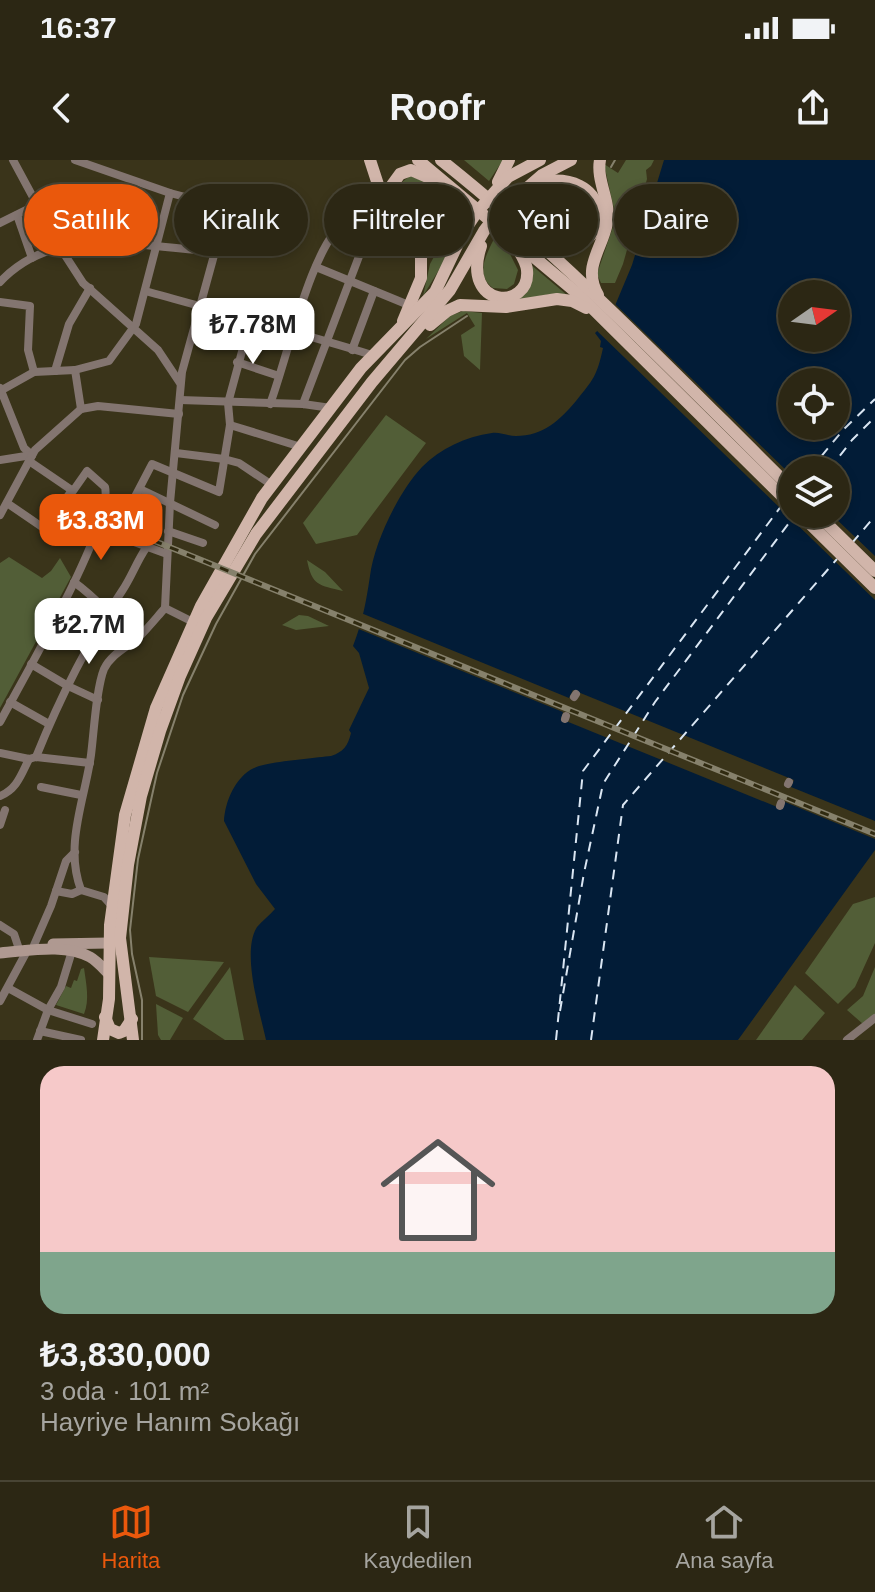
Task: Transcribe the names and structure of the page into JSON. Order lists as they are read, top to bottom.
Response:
{
  "north": "right",
  "page": {
    "status": "16:37",
    "header": "Roofr",
    "chip": [
      "Satılık",
      "Kiralık",
      "Filtreler",
      "Yeni",
      "Daire"
    ],
    "price": ["₺7.78M", "₺3.83M", "₺2.7M"],
    "list": [
      {
        "name": "₺3,830,000",
        "note": "3 oda · 101 m² · Hayriye Hanım Sokağı"
      }
    ],
    "tabs": ["Harita", "Kaydedilen", "Ana sayfa"]
  }
}
